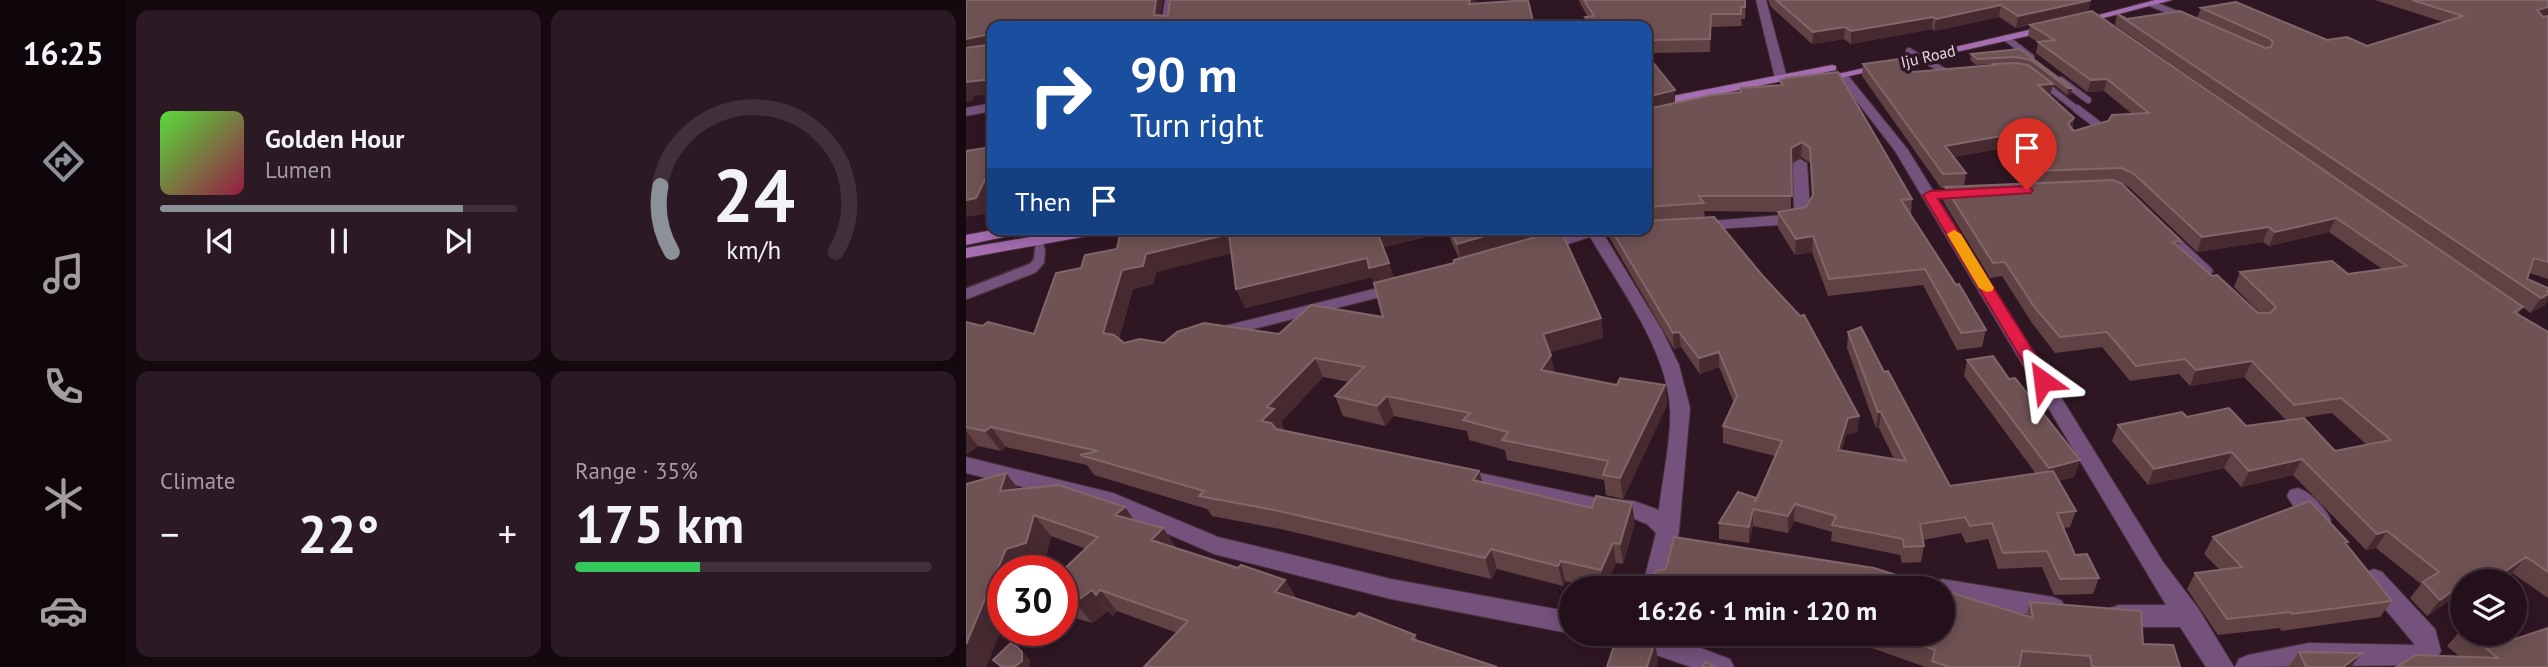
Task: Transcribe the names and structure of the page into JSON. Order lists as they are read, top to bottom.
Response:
{
  "streets": {
    "main road": ["Iju Road"]
  },
  "page": {
    "tabs": "16:25",
    "turn": ["90 m", "Turn right"],
    "song": ["Golden Hour", "Lumen"],
    "then": "Then",
    "tile": [
      "Climate",
      ["Range · 35%", "175 km"]
    ],
    "heat": ["−", "22°", "+"],
    "limit": "30",
    "trip": "16:26 · 1 min · 120 m",
    "gauge": ["24", "km/h"]
  }
}
